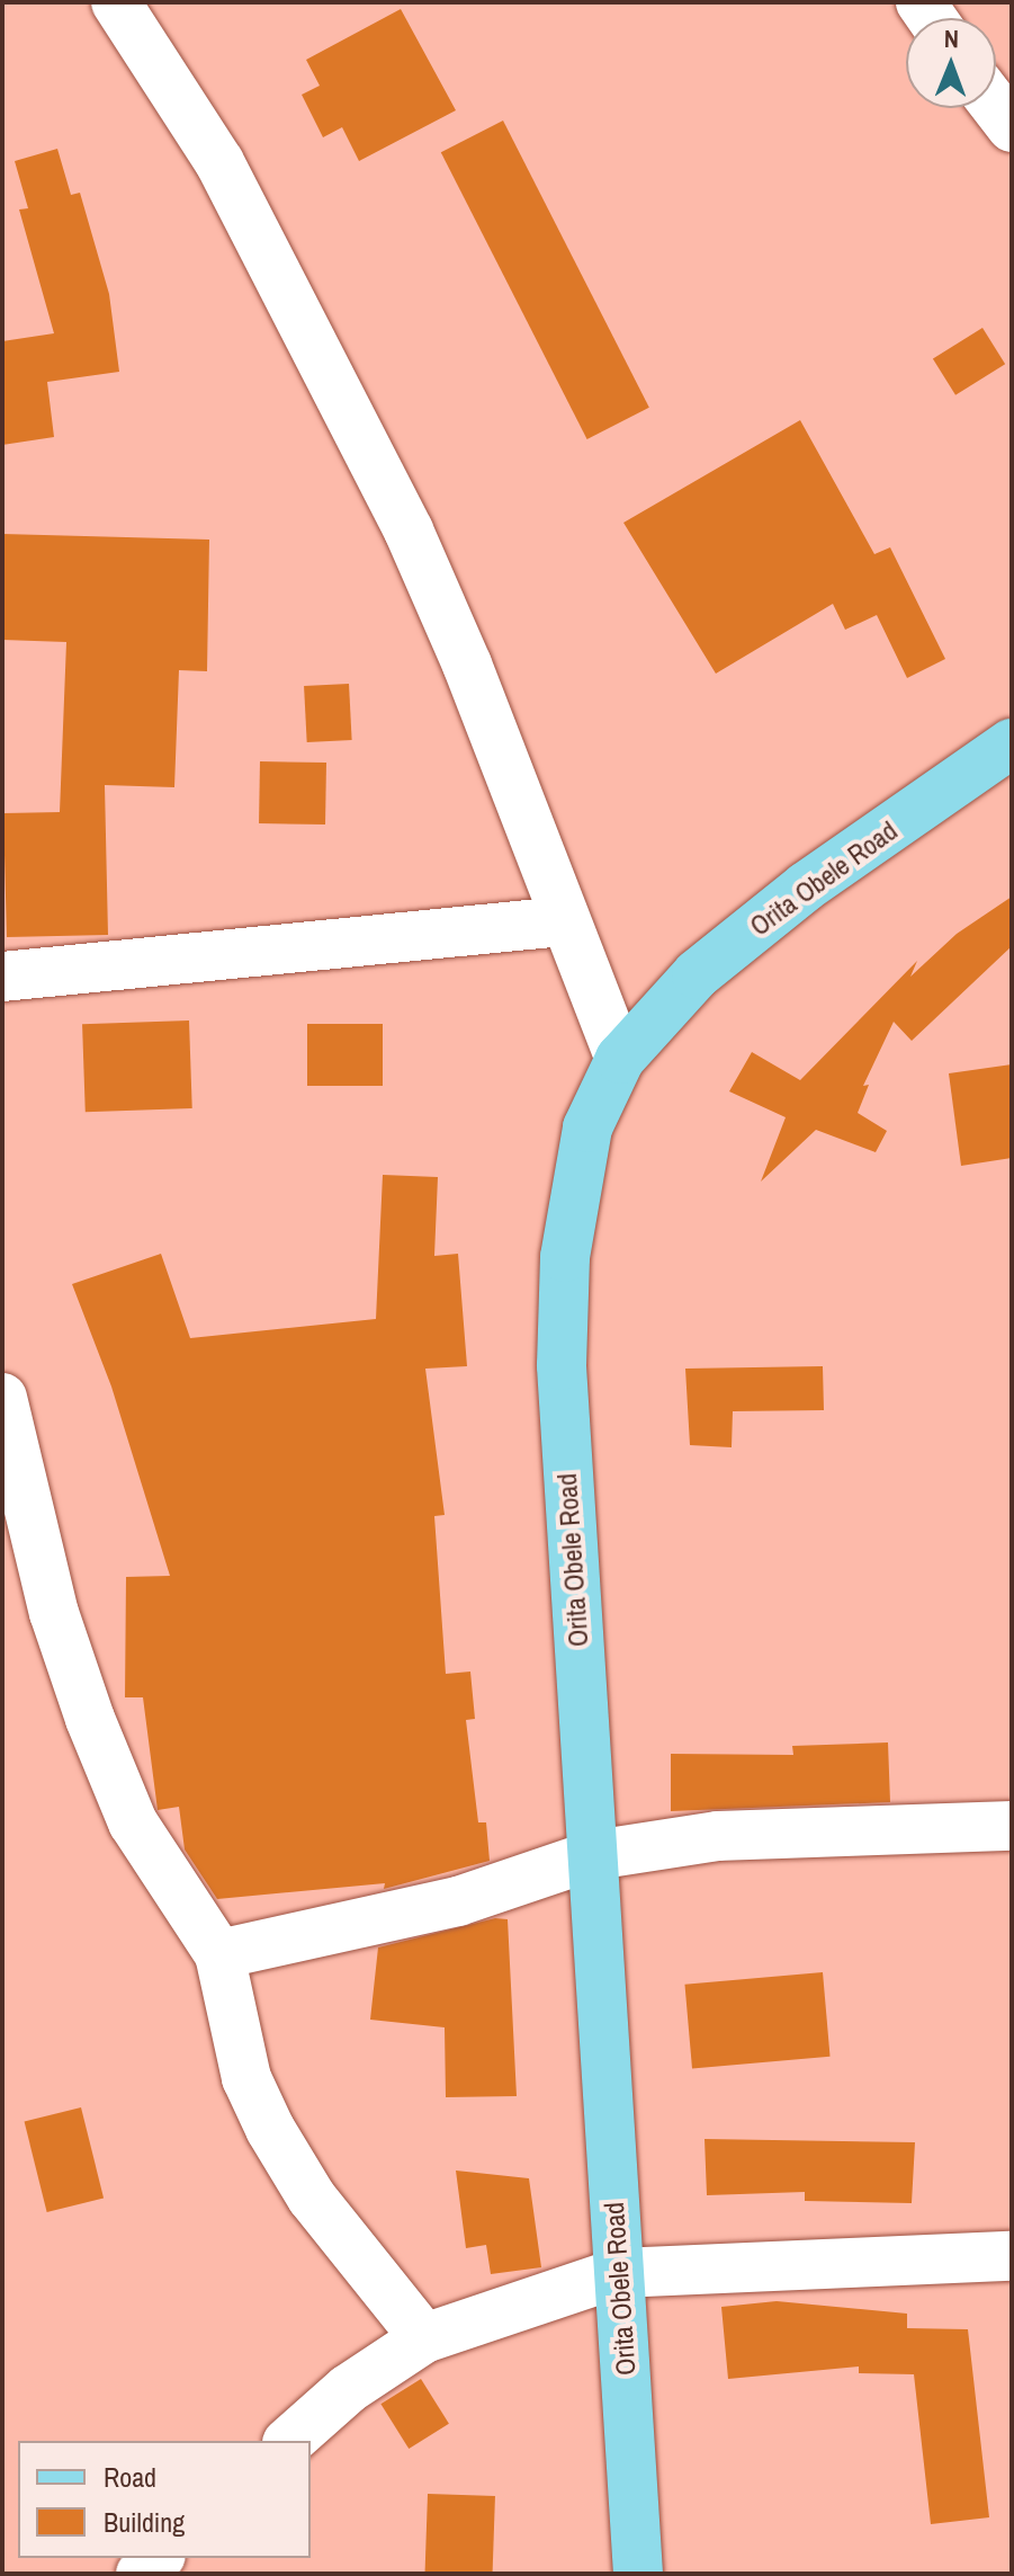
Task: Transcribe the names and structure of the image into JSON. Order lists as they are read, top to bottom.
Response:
{
  "streets": {
    "main road": ["Orita Obele Road"]
  },
  "legend": ["Road", "Building"],
  "north": "top"
}
